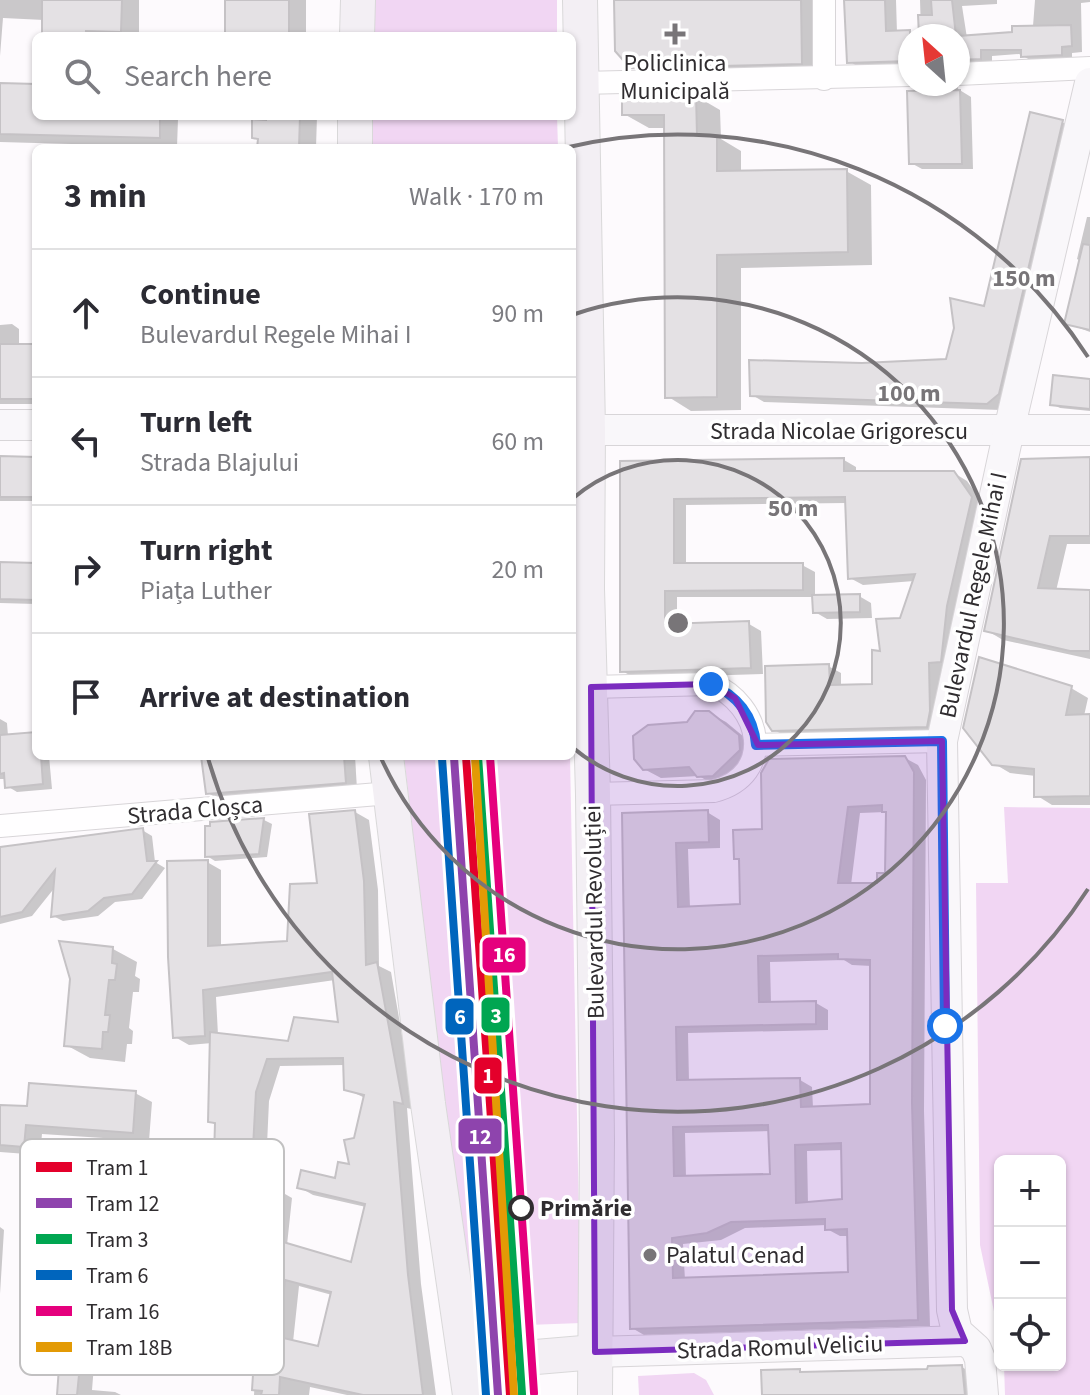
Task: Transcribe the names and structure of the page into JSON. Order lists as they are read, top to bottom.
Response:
{
  "streets": {
    "main road": [
      "Strada Nicolae Grigorescu",
      "Bulevardul Regele Mihai I",
      "Bulevardul Revoluției",
      "Strada Romul Veliciu"
    ],
    "street": ["Strada Cloșca"]
  },
  "crossings": [
    ["Strada Nicolae Grigorescu", "Bulevardul Regele Mihai I"],
    ["Strada Nicolae Grigorescu", "Bulevardul Revoluției"],
    ["Bulevardul Regele Mihai I", "Strada Romul Veliciu"],
    ["Bulevardul Revoluției", "Strada Romul Veliciu"]
  ],
  "places": {
    "health": ["Policlinica Municipală"],
    "other": ["Primărie", "Palatul Cenad"]
  },
  "lines": [
    "tram line 1",
    "tram line 12",
    "tram line 3",
    "tram line 6",
    "tram line 16",
    "tram line 18B"
  ],
  "legend": [
    "Tram 1",
    "Tram 12",
    "Tram 3",
    "Tram 6",
    "Tram 16",
    "Tram 18B"
  ],
  "north": "top left",
  "page": {
    "search": "Search here",
    "heading": ["3 min", "Walk · 170 m"],
    "list": [
      ["Continue", "Bulevardul Regele Mihai I", "90 m"],
      ["Turn left", "Strada Blajului", "60 m"],
      ["Turn right", "Piața Luther", "20 m"],
      "Arrive at destination"
    ],
    "map_buttons": ["+", "−"]
  },
  "rings": ["150 m", "100 m", "50 m"]
}
